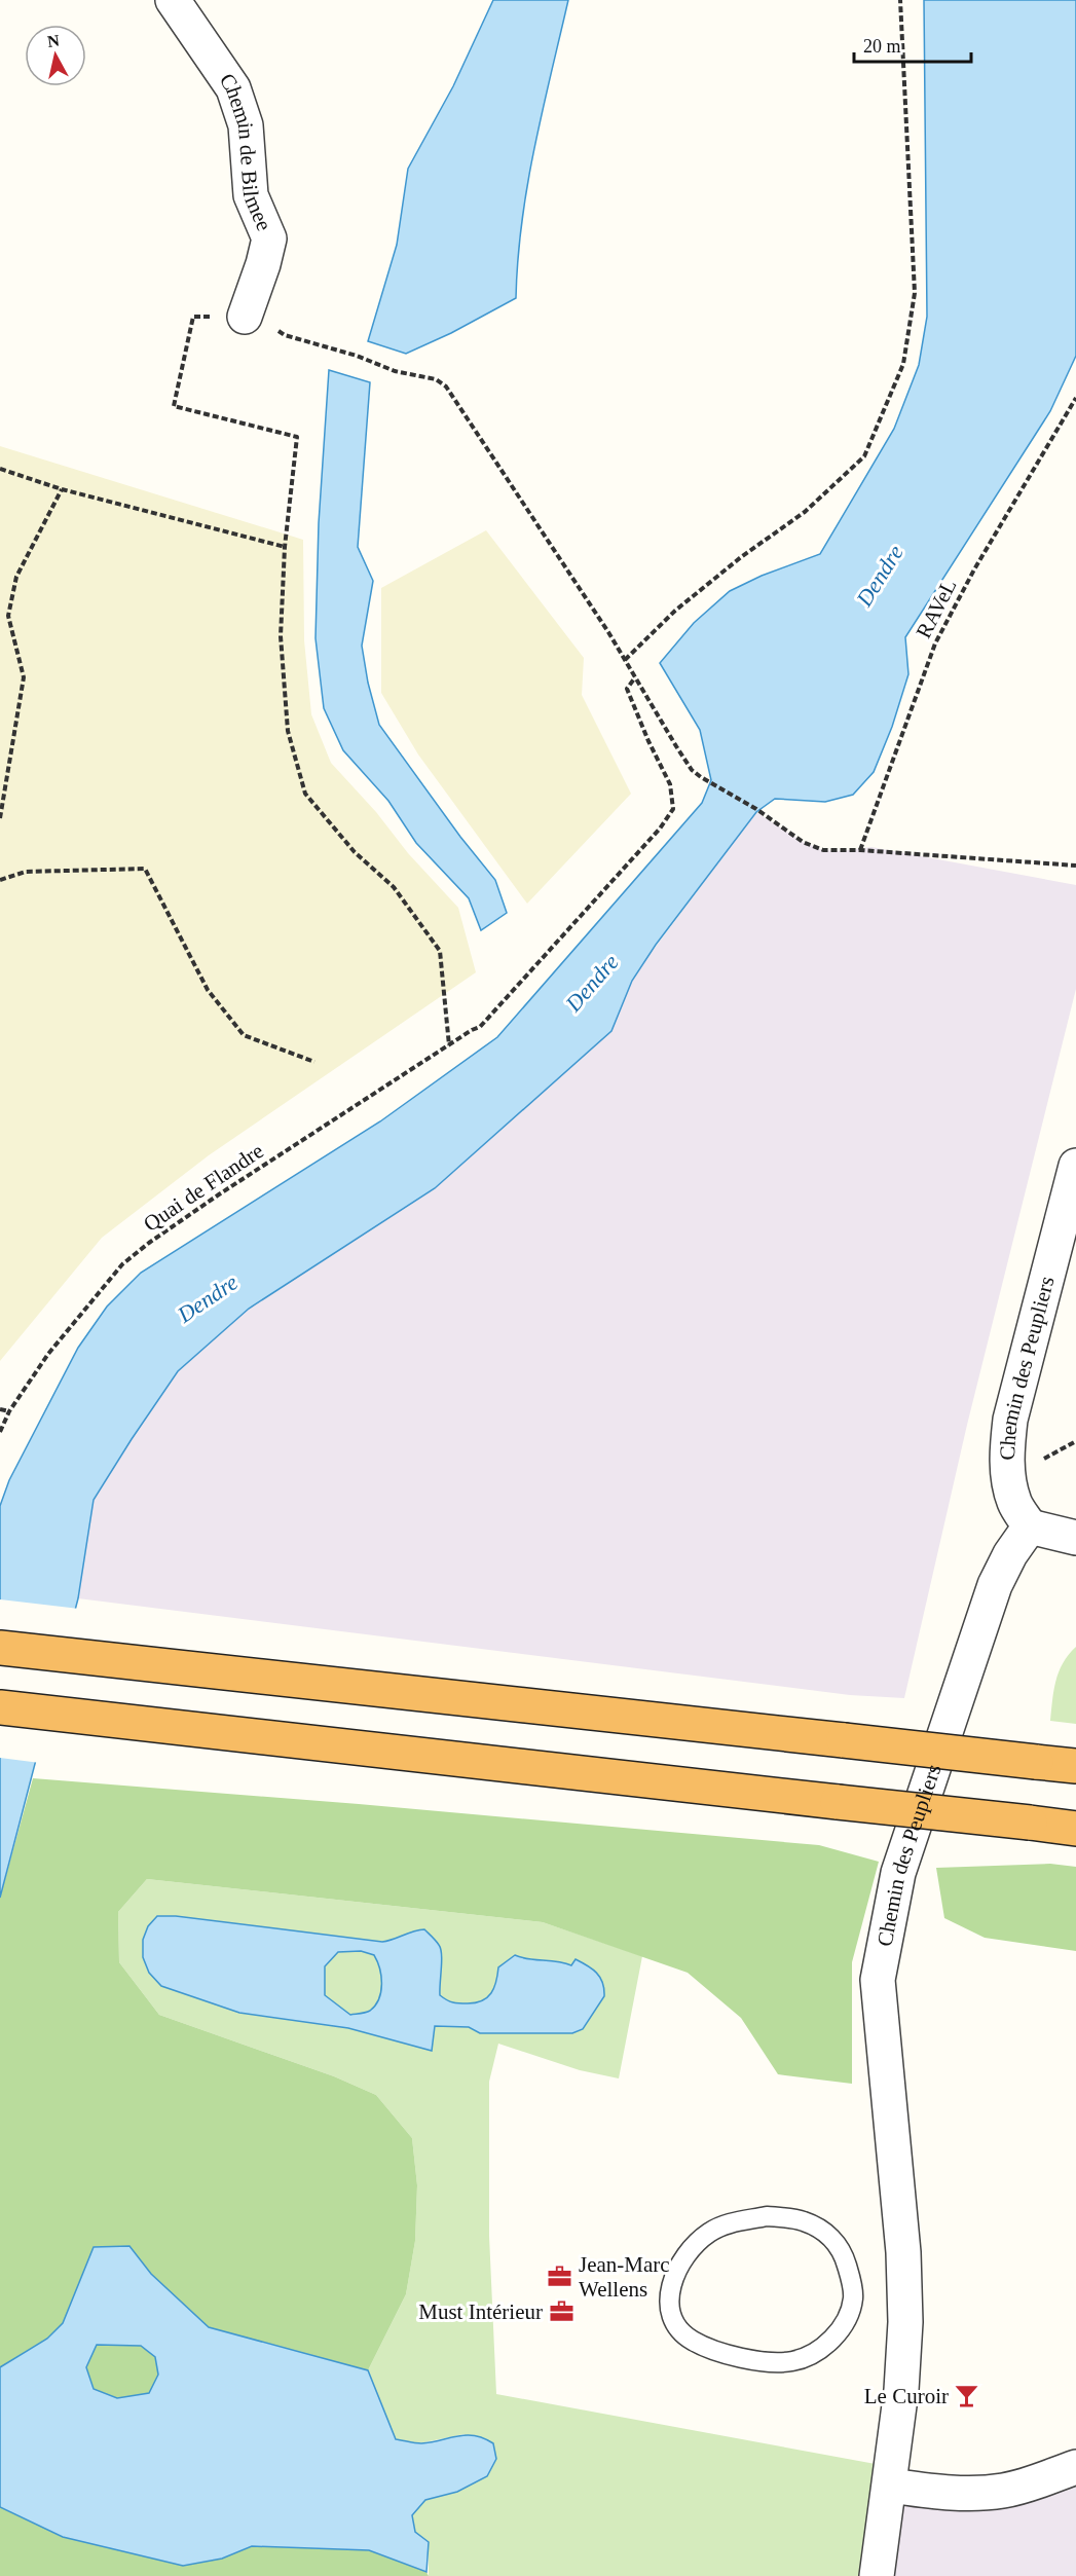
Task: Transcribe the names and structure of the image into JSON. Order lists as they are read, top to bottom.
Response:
{
  "streets": {
    "street": ["Chemin de Bilmee", "Chemin des Peupliers"],
    "path": ["RAVeL", "Quai de Flandre"]
  },
  "water": ["Dendre"],
  "places": {
    "office": ["Jean-Marc Wellens", "Must Intérieur"],
    "bar": ["Le Curoir"]
  },
  "scale_bar": "20 m",
  "north": "top"
}
